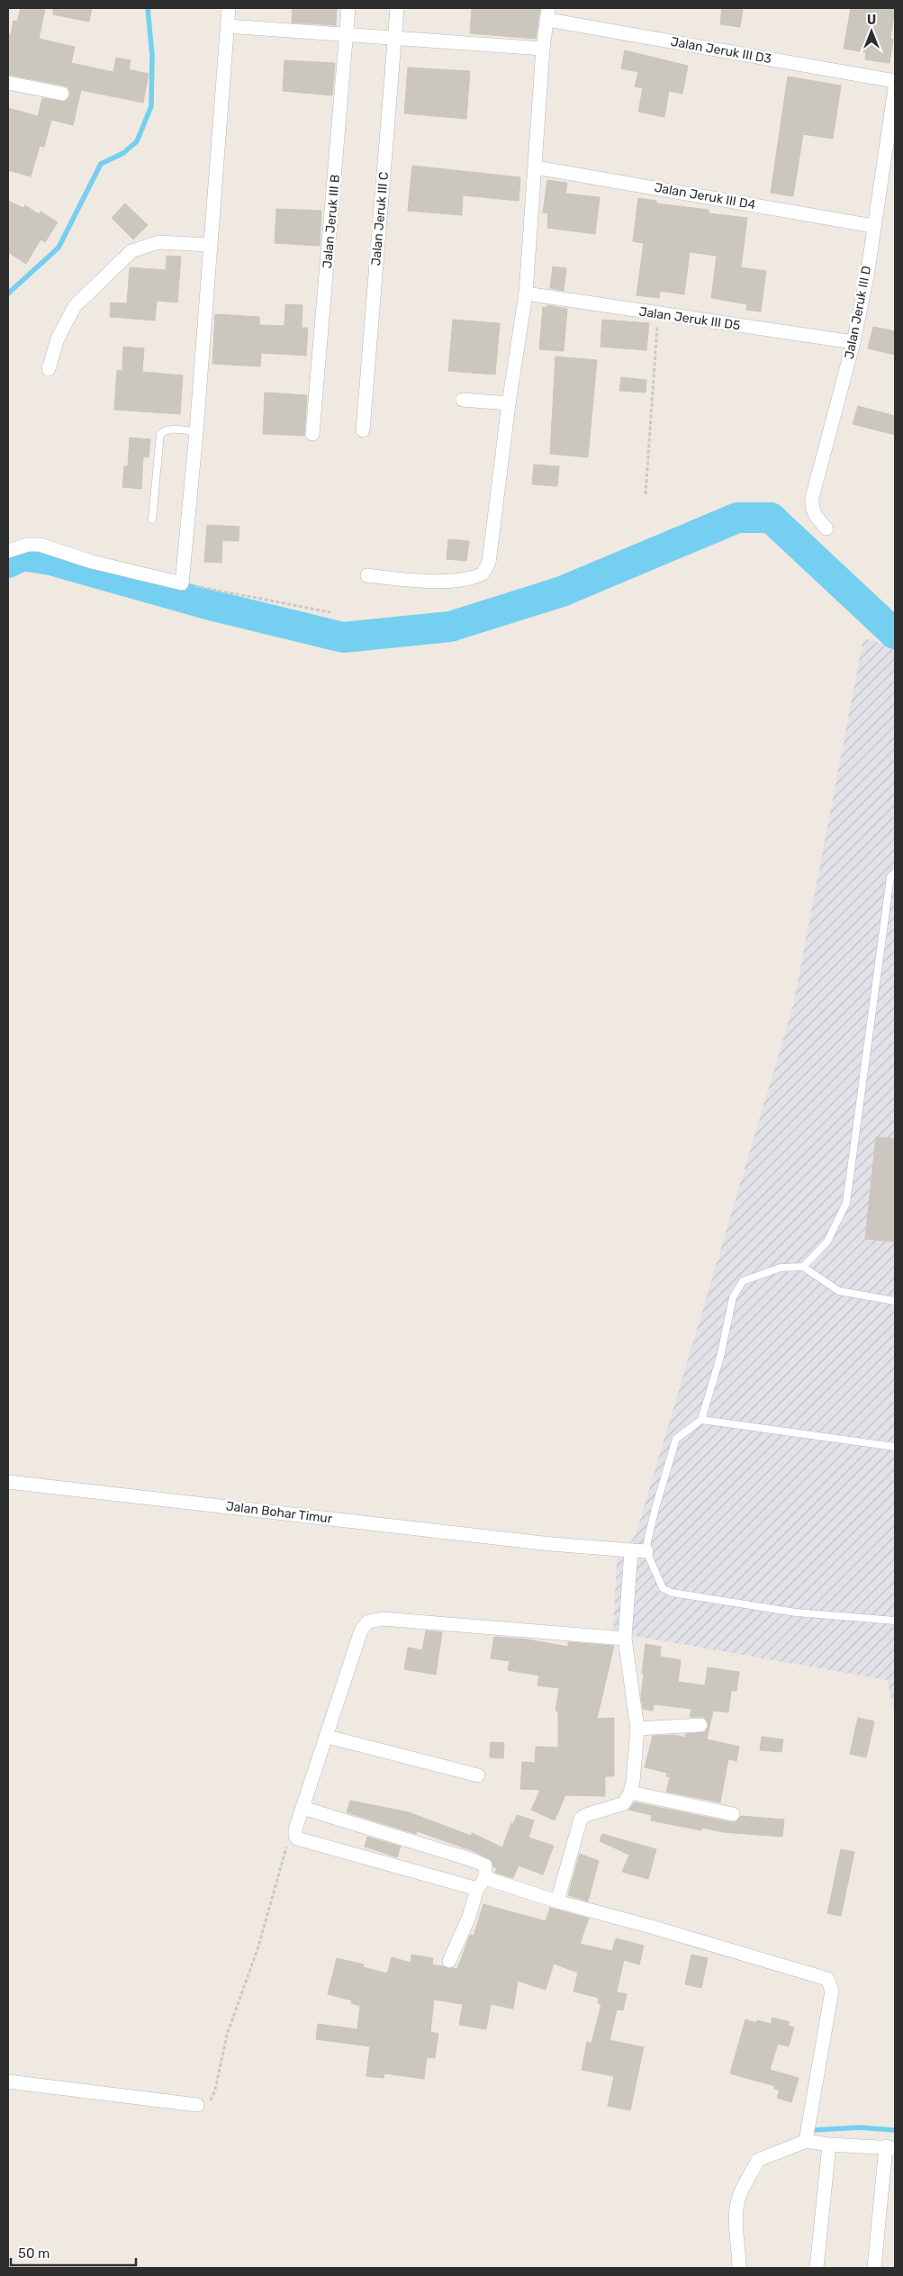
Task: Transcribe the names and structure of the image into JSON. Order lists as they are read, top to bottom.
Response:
{
  "streets": {
    "street": [
      "Jalan Jeruk III D3",
      "Jalan Jeruk III D4",
      "Jalan Jeruk III C",
      "Jalan Jeruk III B",
      "Jalan Jeruk III D",
      "Jalan Jeruk III D5",
      "Jalan Bohar Timur"
    ]
  },
  "crossings": [
    ["Jalan Jeruk III D4", "Jalan Jeruk III D"],
    ["Jalan Jeruk III D", "Jalan Jeruk III D5"]
  ],
  "scale_bar": "50 m",
  "north": "top"
}
